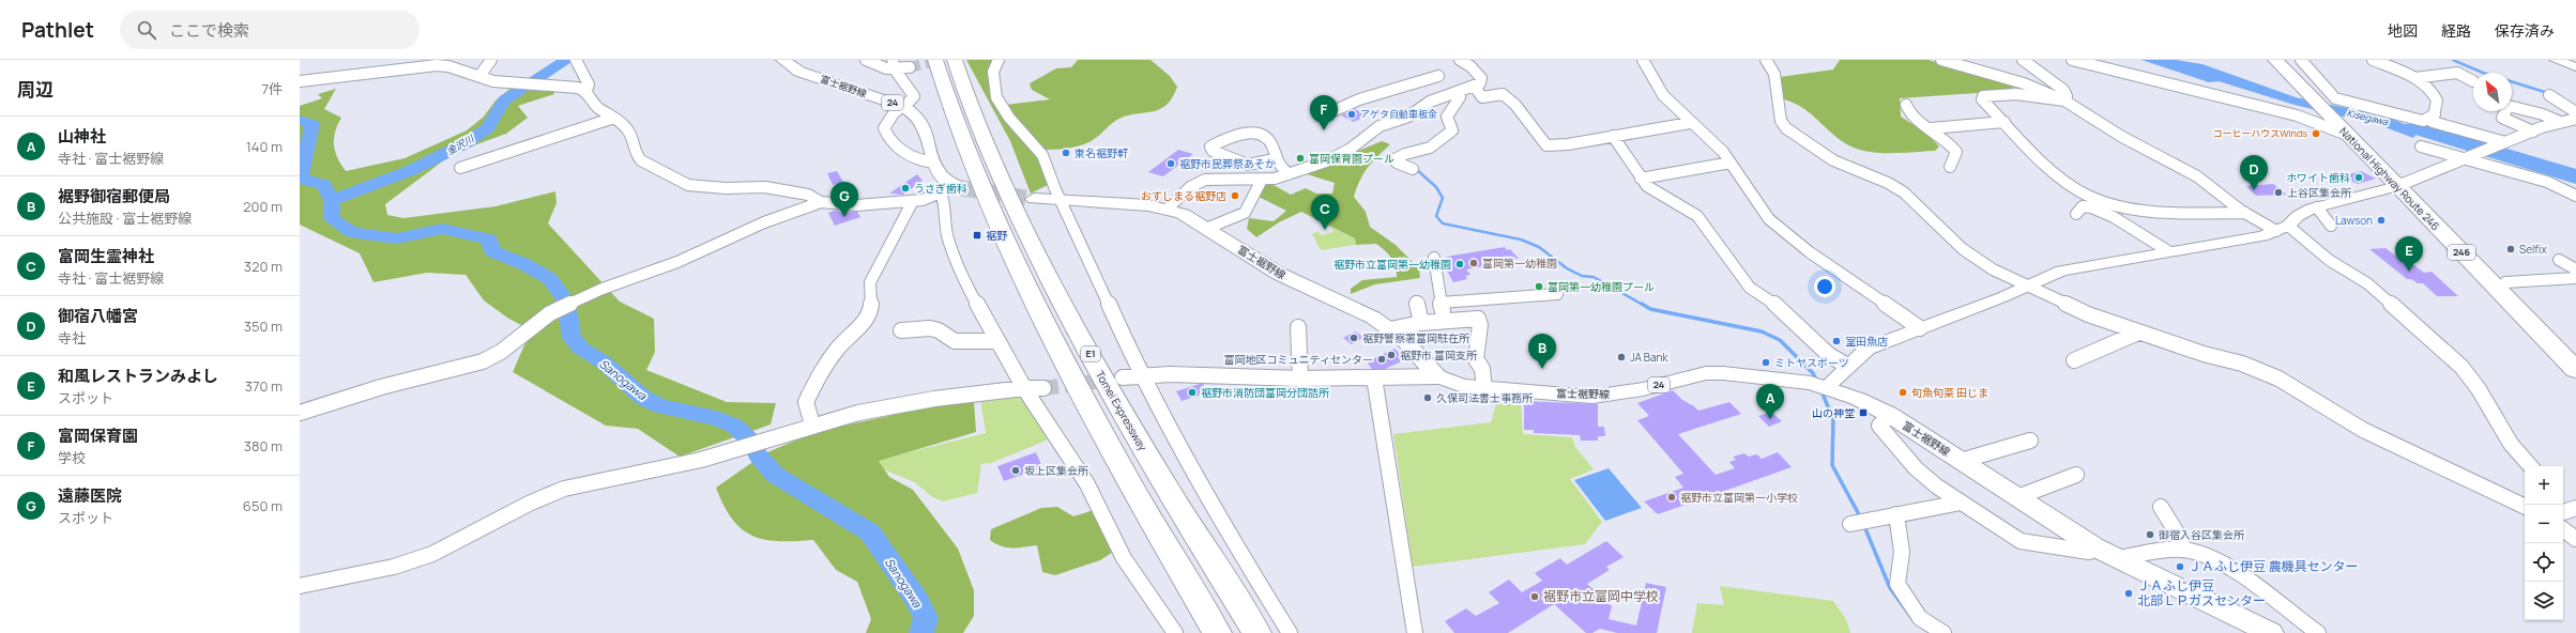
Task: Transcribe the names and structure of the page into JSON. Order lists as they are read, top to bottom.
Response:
{
  "streets": {
    "highway": [
      "National Highway Route 246",
      "246",
      "E1",
      "Tomei Expressway"
    ],
    "main road": ["富士裾野線", "24"]
  },
  "water": ["Kisegawa", "金沢川", "Sanogawa"],
  "places": {
    "other": [
      "アゲタ自動車板金",
      "コーヒーハウスWinds",
      "東名裾野軒",
      "富岡保育園プール",
      "裾野市民葬祭あそか",
      "ホワイト歯科",
      "うさぎ歯科",
      "上谷区集会所",
      "おすしまる裾野店",
      "Lawson",
      "Selfix",
      "富岡第一幼稚園",
      "裾野市立富岡第一幼稚園",
      "富岡第一幼稚園プール",
      "裾野警察署富岡駐在所",
      "室田魚店",
      "裾野市 富岡支所",
      "JA Bank",
      "富岡地区コミュニティセンター",
      "ミトヤスポーツ",
      "裾野市消防団富岡分団詰所",
      "旬魚旬菜 田じま",
      "久保司法書士事務所",
      "坂上区集会所",
      "裾野市立富岡第一小学校",
      "御宿入谷区集会所",
      "ＪＡふじ伊豆 農機具センター",
      "ＪＡふじ伊豆 北部ＬＰガスセンター",
      "裾野市立富岡中学校"
    ],
    "transit": ["裾野", "山の神堂"]
  },
  "north": "top left",
  "page": {
    "header": "Pathlet",
    "search": "ここで検索",
    "nav": ["地図", "経路", "保存済み"],
    "heading": ["周辺", "7件"],
    "pins": [
      "F",
      "D",
      "G",
      "C",
      "E",
      "B",
      "A"
    ],
    "list": [
      {
        "mark": "A",
        "name": "山神社",
        "note": "寺社 · 富士裾野線",
        "value": "140 m"
      },
      {
        "mark": "B",
        "name": "裾野御宿郵便局",
        "note": "公共施設 · 富士裾野線",
        "value": "200 m"
      },
      {
        "mark": "C",
        "name": "富岡生霊神社",
        "note": "寺社 · 富士裾野線",
        "value": "320 m"
      },
      {
        "mark": "D",
        "name": "御宿八幡宮",
        "note": "寺社",
        "value": "350 m"
      },
      {
        "mark": "E",
        "name": "和風レストランみよし",
        "note": "スポット",
        "value": "370 m"
      },
      {
        "mark": "F",
        "name": "富岡保育園",
        "note": "学校",
        "value": "380 m"
      },
      {
        "mark": "G",
        "name": "遠藤医院",
        "note": "スポット",
        "value": "650 m"
      }
    ],
    "map_buttons": ["+", "−"]
  }
}
